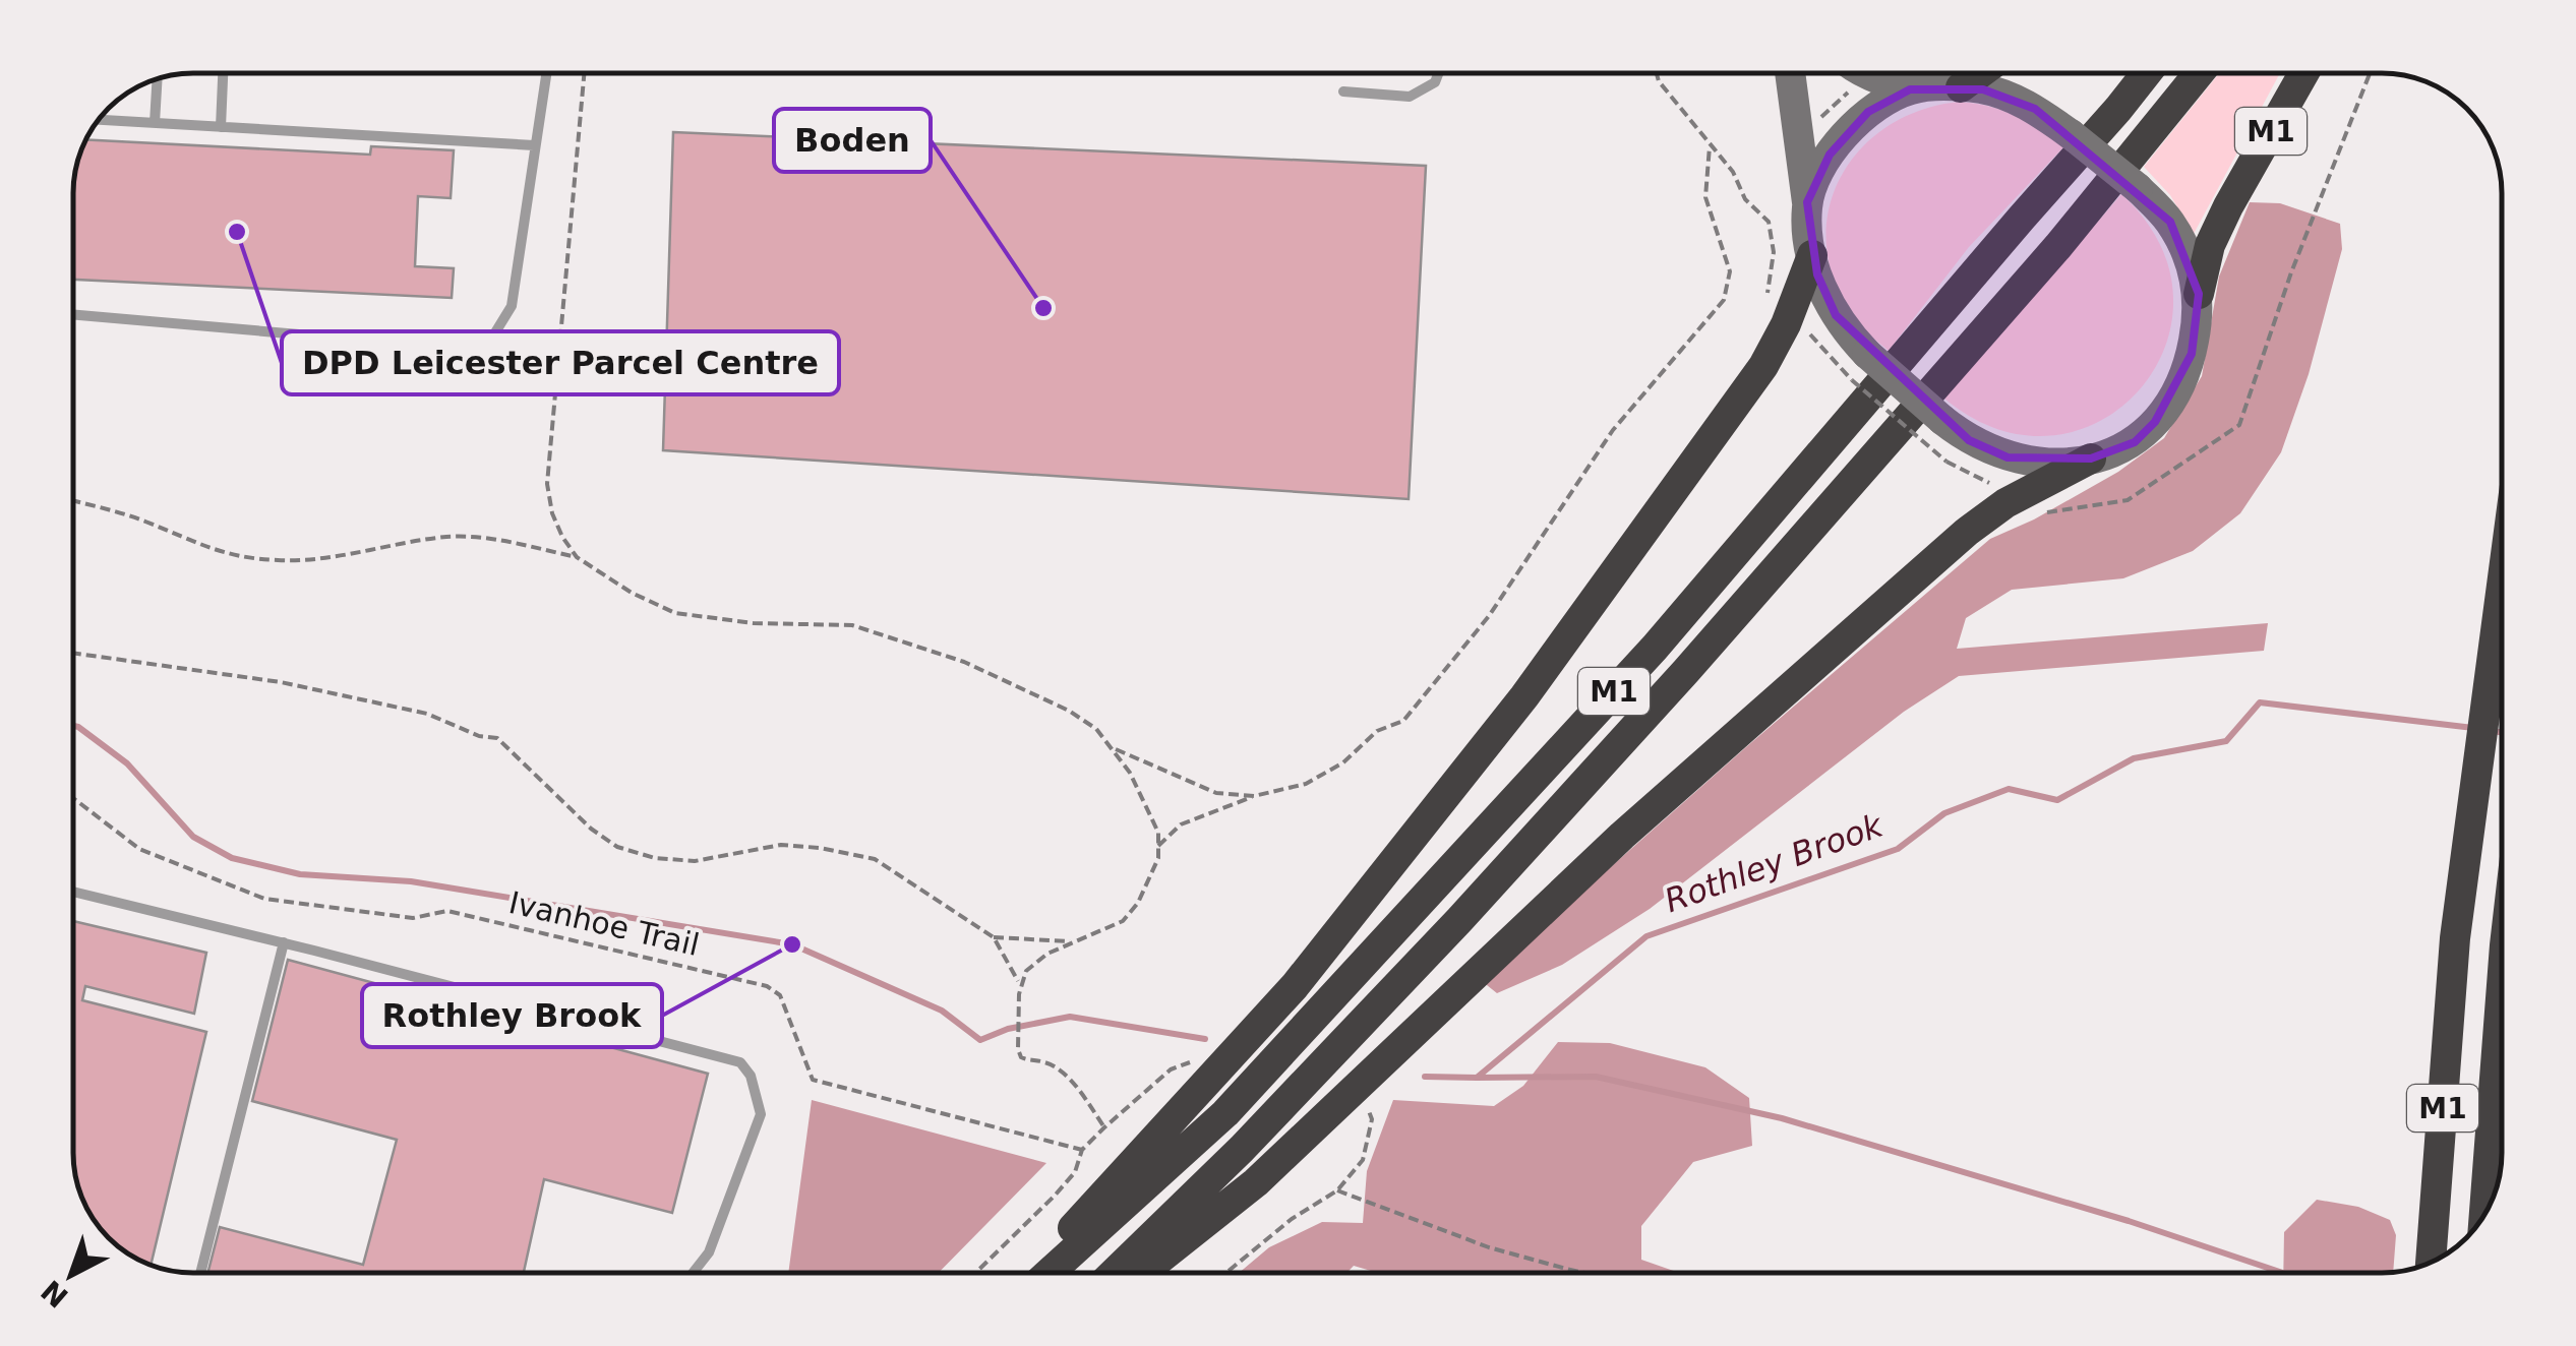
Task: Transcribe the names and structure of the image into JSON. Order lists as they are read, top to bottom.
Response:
{
  "streets": {
    "highway": ["M1"],
    "path": ["Ivanhoe Trail"]
  },
  "water": ["Rothley Brook"],
  "places": ["DPD Leicester Parcel Centre", "Boden", "Rothley Brook"],
  "north": "bottom left"
}
